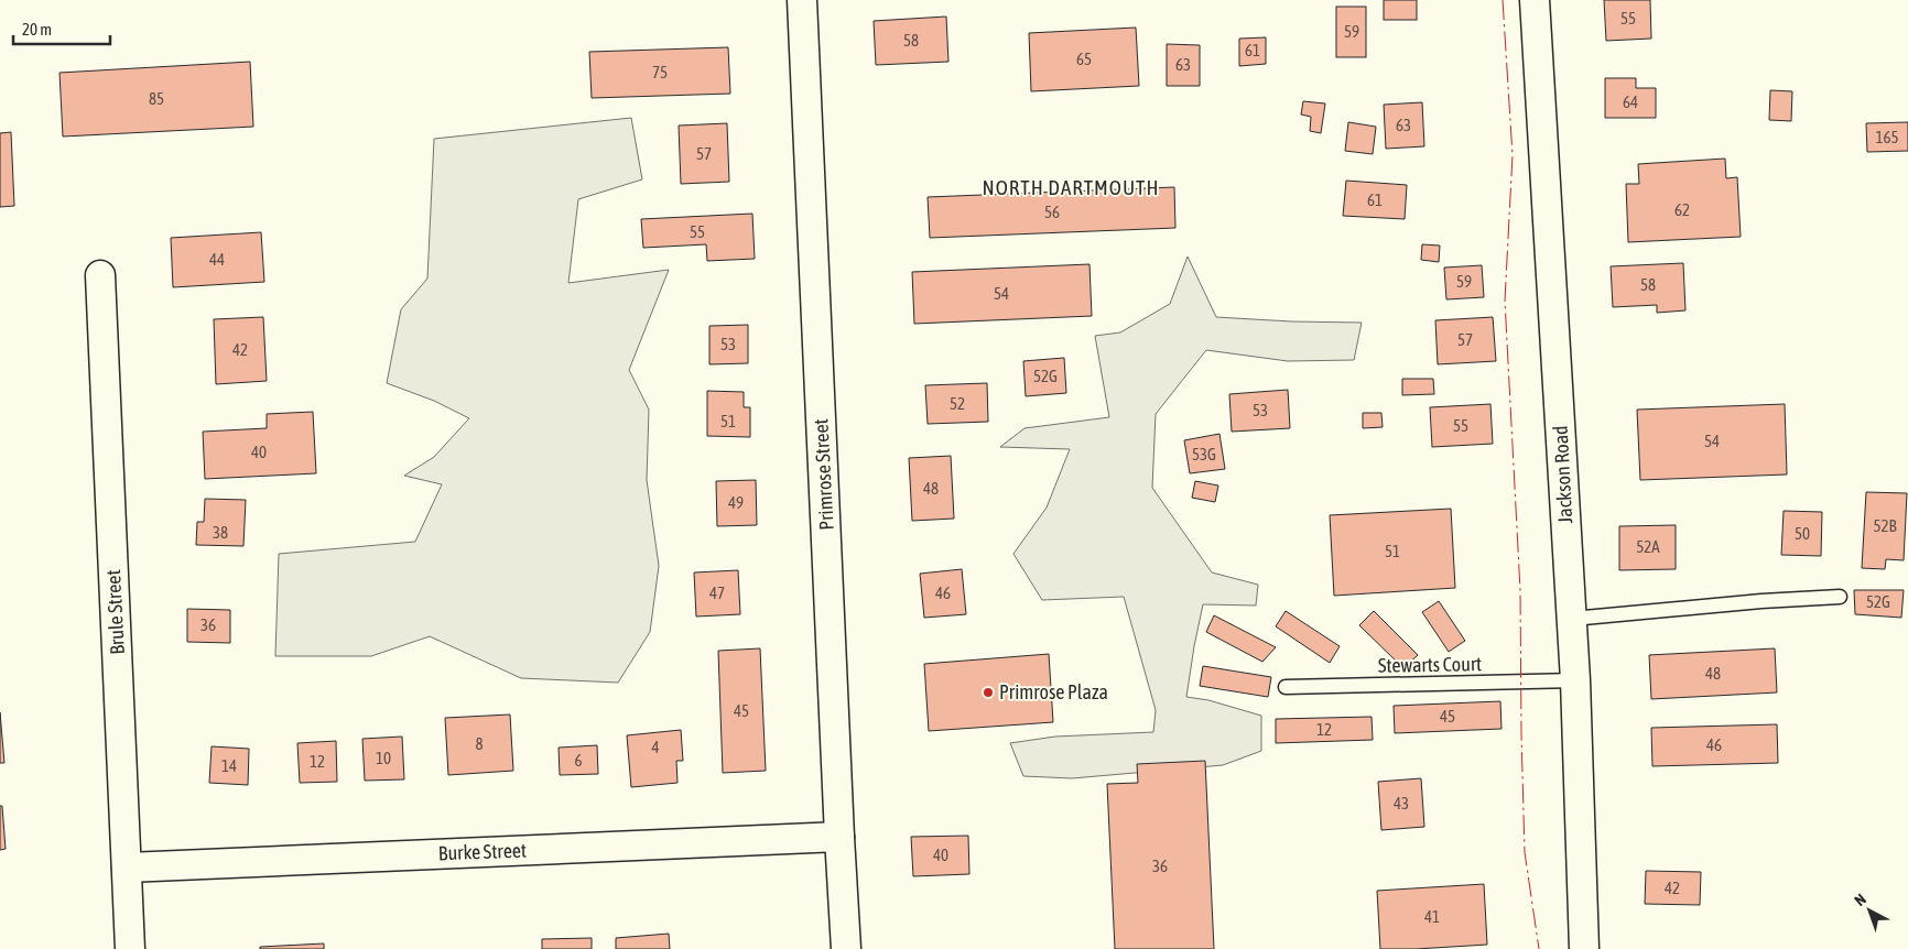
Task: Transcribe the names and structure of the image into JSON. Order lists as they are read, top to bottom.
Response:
{
  "streets": {
    "street": [
      "Primrose Street",
      "Jackson Road",
      "Brule Street",
      "Burke Street"
    ],
    "lane": ["Stewarts Court"]
  },
  "crossings": [
    ["Primrose Street", "Burke Street"],
    ["Jackson Road", "Stewarts Court"],
    ["Brule Street", "Burke Street"]
  ],
  "districts": ["NORTH DARTMOUTH"],
  "places": ["Primrose Plaza"],
  "house_numbers": [
    "55",
    "59",
    "58",
    "61",
    "65",
    "63",
    "75",
    "85",
    "64",
    "63",
    "165",
    "57",
    "61",
    "62",
    "56",
    "55",
    "44",
    "59",
    "58",
    "54",
    "57",
    "53",
    "42",
    "52G",
    "52",
    "53",
    "51",
    "55",
    "54",
    "40",
    "53G",
    "48",
    "49",
    "52B",
    "38",
    "50",
    "52A",
    "51",
    "47",
    "46",
    "52G",
    "36",
    "48",
    "45",
    "45",
    "12",
    "8",
    "46",
    "4",
    "10",
    "6",
    "12",
    "14",
    "43",
    "40",
    "36",
    "42",
    "41"
  ],
  "scale_bar": "20 m",
  "north": "top left"
}
